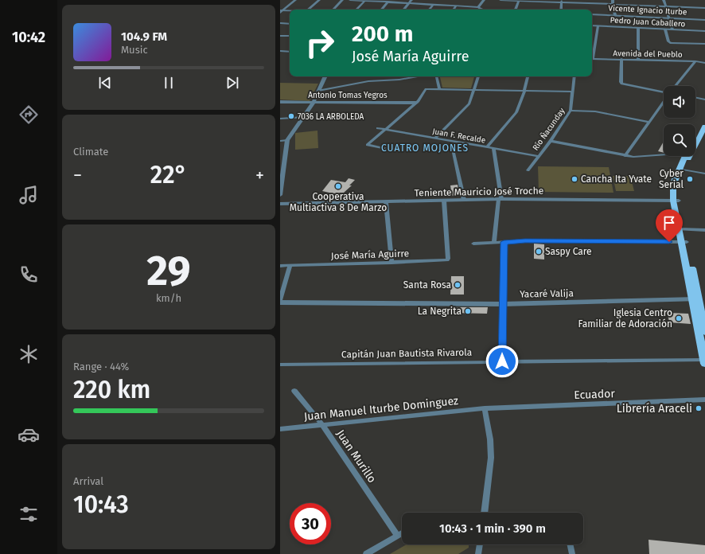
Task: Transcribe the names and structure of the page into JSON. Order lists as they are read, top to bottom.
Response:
{
  "streets": {
    "street": [
      "Vicente Ignacio Iturbe",
      "Pedro Juan Caballero",
      "Avenida del Pueblo",
      "Antonio Tomas Yegros",
      "Río Ñacunday",
      "Juan F. Recalde",
      "Teniente Mauricio José Troche",
      "José María Aguirre",
      "Yacaré Valija",
      "Capitán Juan Bautista Rivarola",
      "Ecuador",
      "Juan Manuel Iturbe Dominguez",
      "Juan Murillo"
    ]
  },
  "crossings": [
    ["Río Ñacunday", "Juan F. Recalde"],
    ["Teniente Mauricio José Troche", "José María Aguirre"],
    ["Ecuador", "Juan Manuel Iturbe Dominguez"],
    ["Juan Manuel Iturbe Dominguez", "Juan Murillo"]
  ],
  "districts": ["CUATRO MOJONES"],
  "places": [
    "7036 LA ARBOLEDA",
    "Cancha Ita Yvate",
    "Cyber Serial",
    "Cooperativa Multiactiva 8 De Marzo",
    "Saspy Care",
    "Santa Rosa",
    "La Negrita",
    "Iglesia Centro Familiar de Adoración",
    "Librería Araceli"
  ],
  "page": {
    "tabs": "10:42",
    "turn": ["200 m", "José María Aguirre"],
    "song": ["104.9 FM", "Music"],
    "tile": [
      "Climate",
      ["29", "km/h"],
      ["Range · 44%", "220 km"],
      ["Arrival", "10:43"]
    ],
    "heat": ["−", "22°", "+"],
    "limit": "30",
    "trip": "10:43 · 1 min · 390 m"
  }
}
